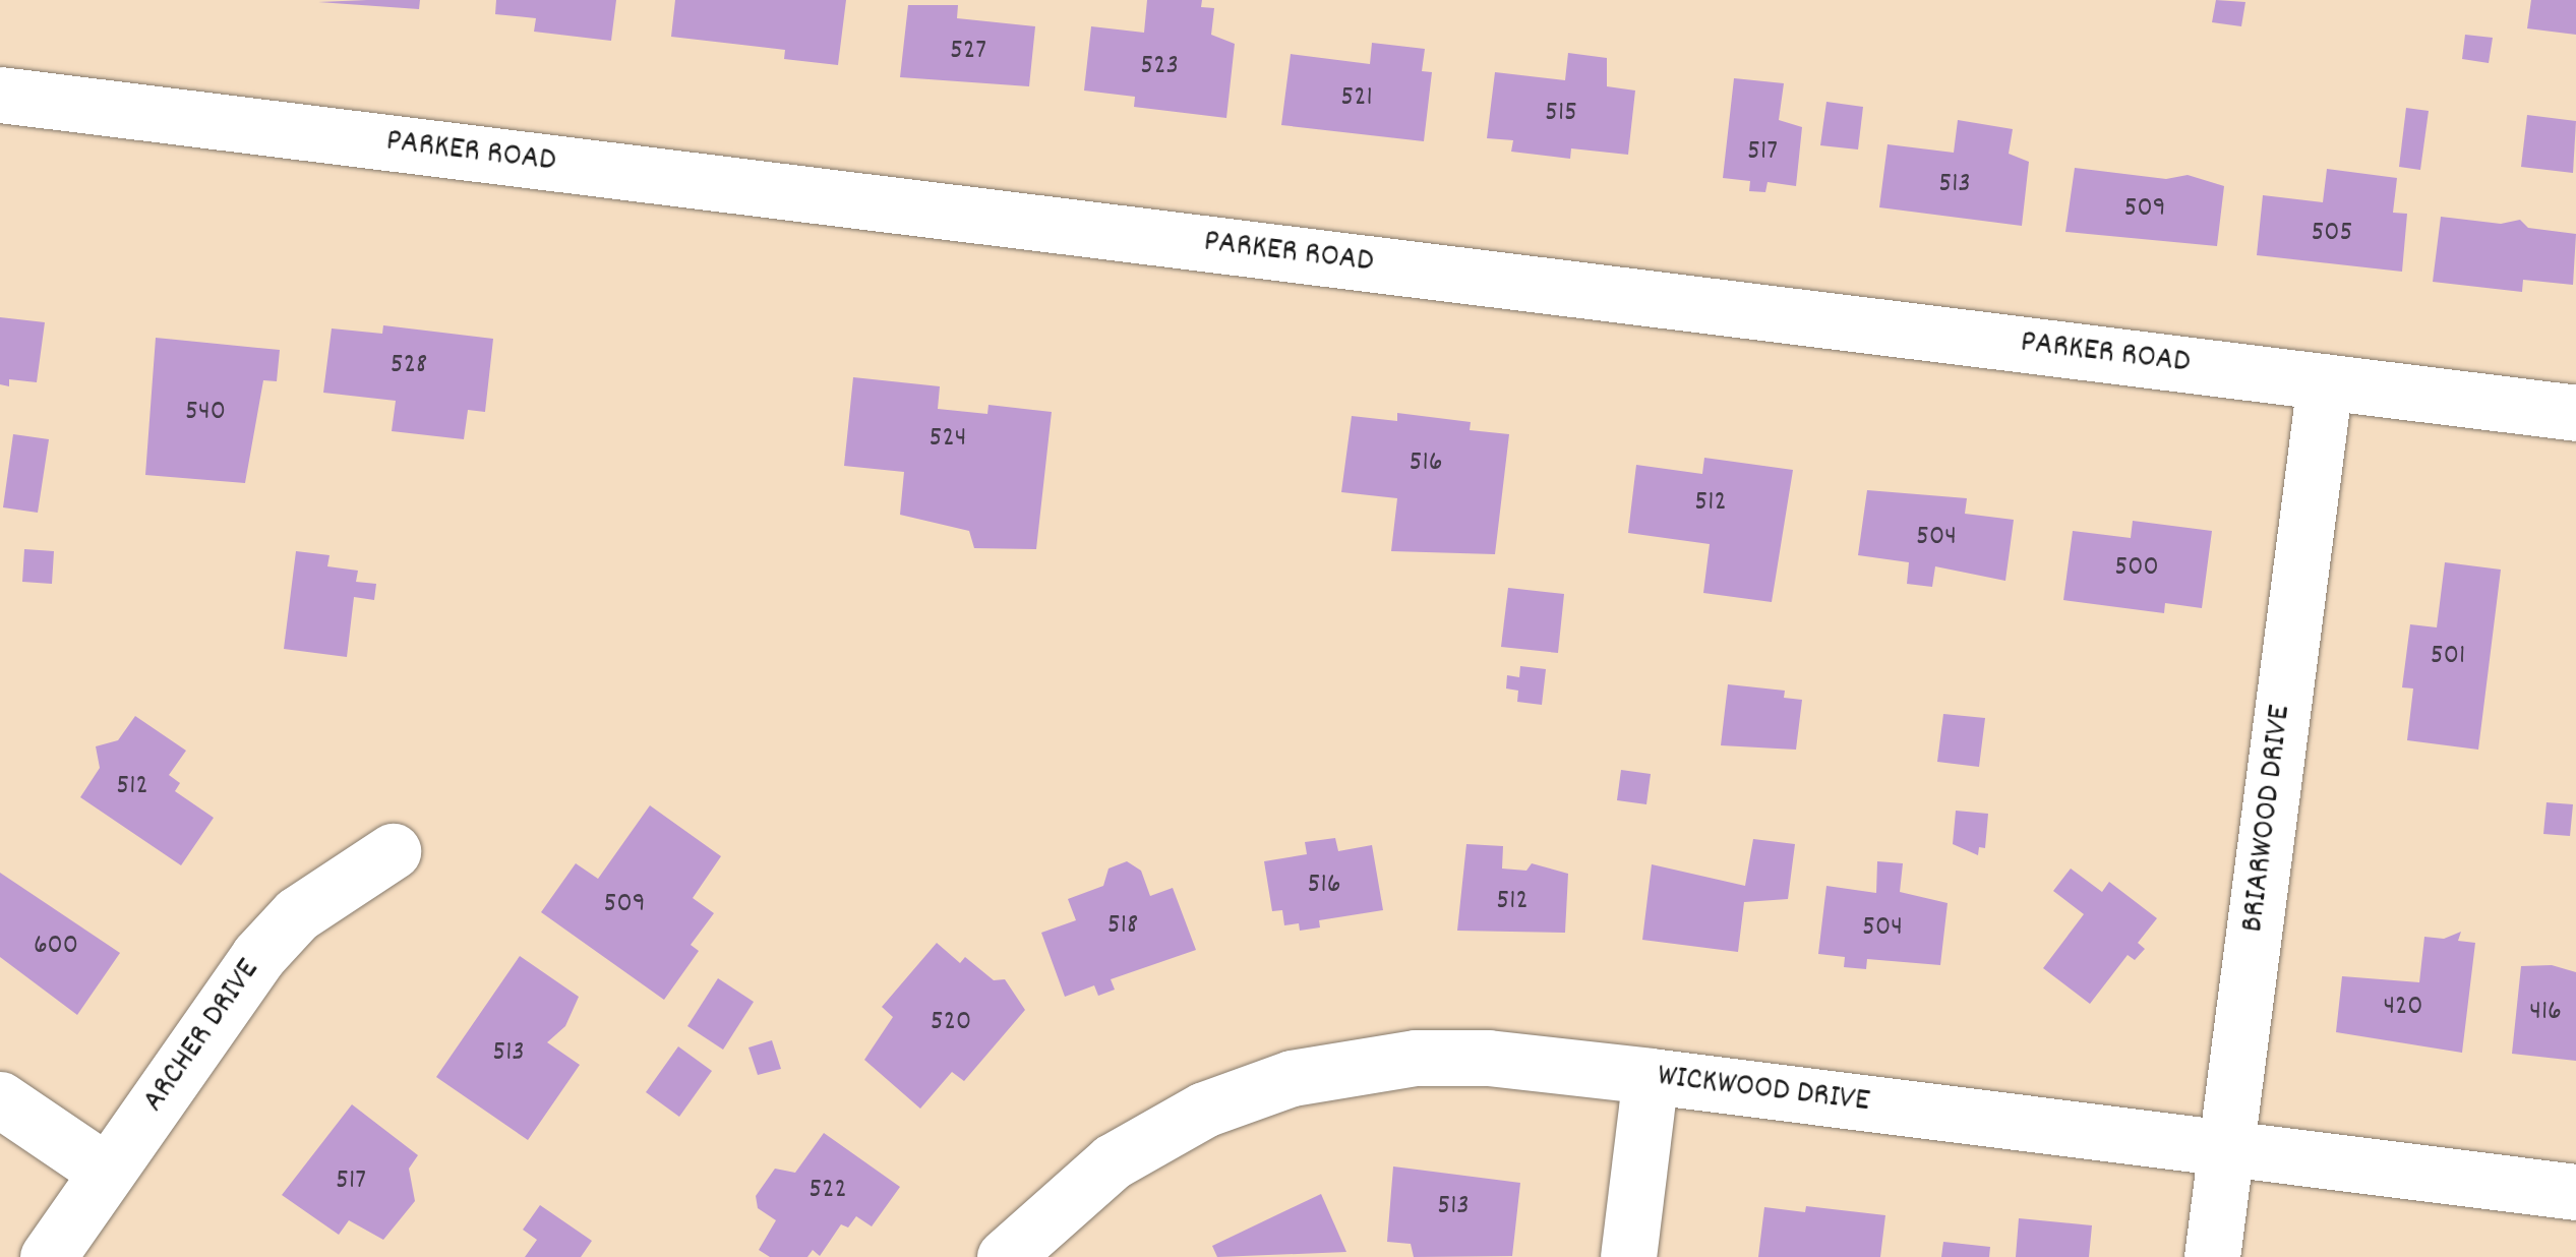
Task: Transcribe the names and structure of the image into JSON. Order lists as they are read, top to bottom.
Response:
{
  "streets": {
    "street": [
      "PARKER ROAD",
      "BRIARWOOD DRIVE",
      "ARCHER DRIVE",
      "WICKWOOD DRIVE"
    ]
  },
  "crossings": [
    ["PARKER ROAD", "BRIARWOOD DRIVE"],
    ["BRIARWOOD DRIVE", "WICKWOOD DRIVE"]
  ],
  "house_numbers": [
    "527",
    "523",
    "521",
    "515",
    "517",
    "513",
    "509",
    "505",
    "528",
    "540",
    "524",
    "516",
    "512",
    "504",
    "500",
    "501",
    "512",
    "516",
    "512",
    "509",
    "518",
    "504",
    "600",
    "420",
    "416",
    "520",
    "513",
    "517",
    "522",
    "513"
  ]
}
